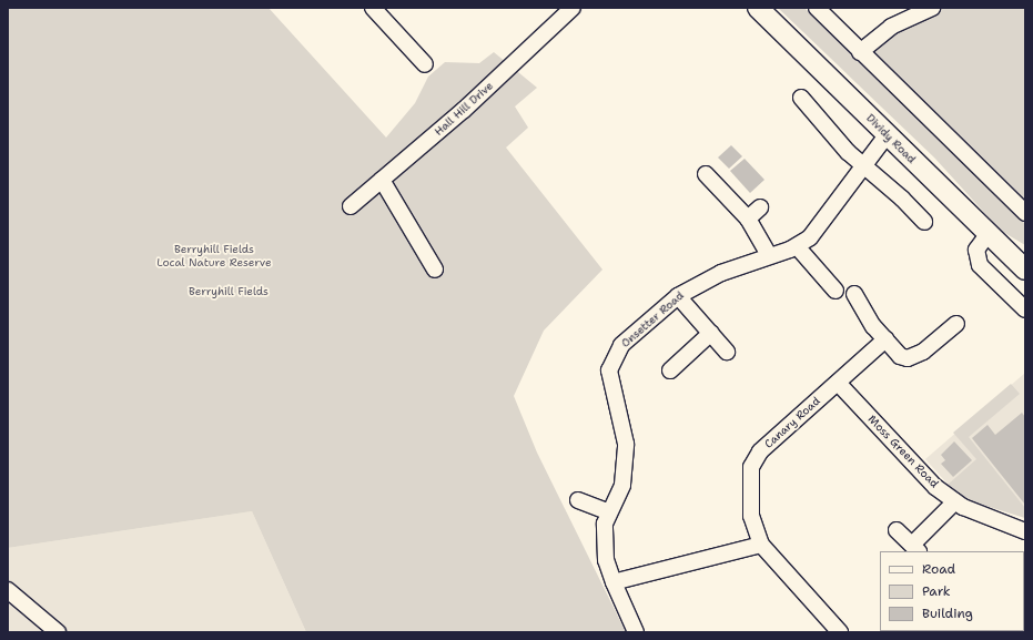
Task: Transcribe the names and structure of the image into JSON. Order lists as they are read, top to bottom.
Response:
{
  "streets": {
    "main road": ["Dividy Road"],
    "street": [
      "Hall Hill Drive",
      "Onsetter Road",
      "Canary Road",
      "Moss Green Road"
    ]
  },
  "crossings": [
    ["Dividy Road", "Onsetter Road"],
    ["Canary Road", "Moss Green Road"]
  ],
  "parks": ["Berryhill Fields Local Nature Reserve", "Berryhill Fields"],
  "legend": ["Road", "Park", "Building"]
}
